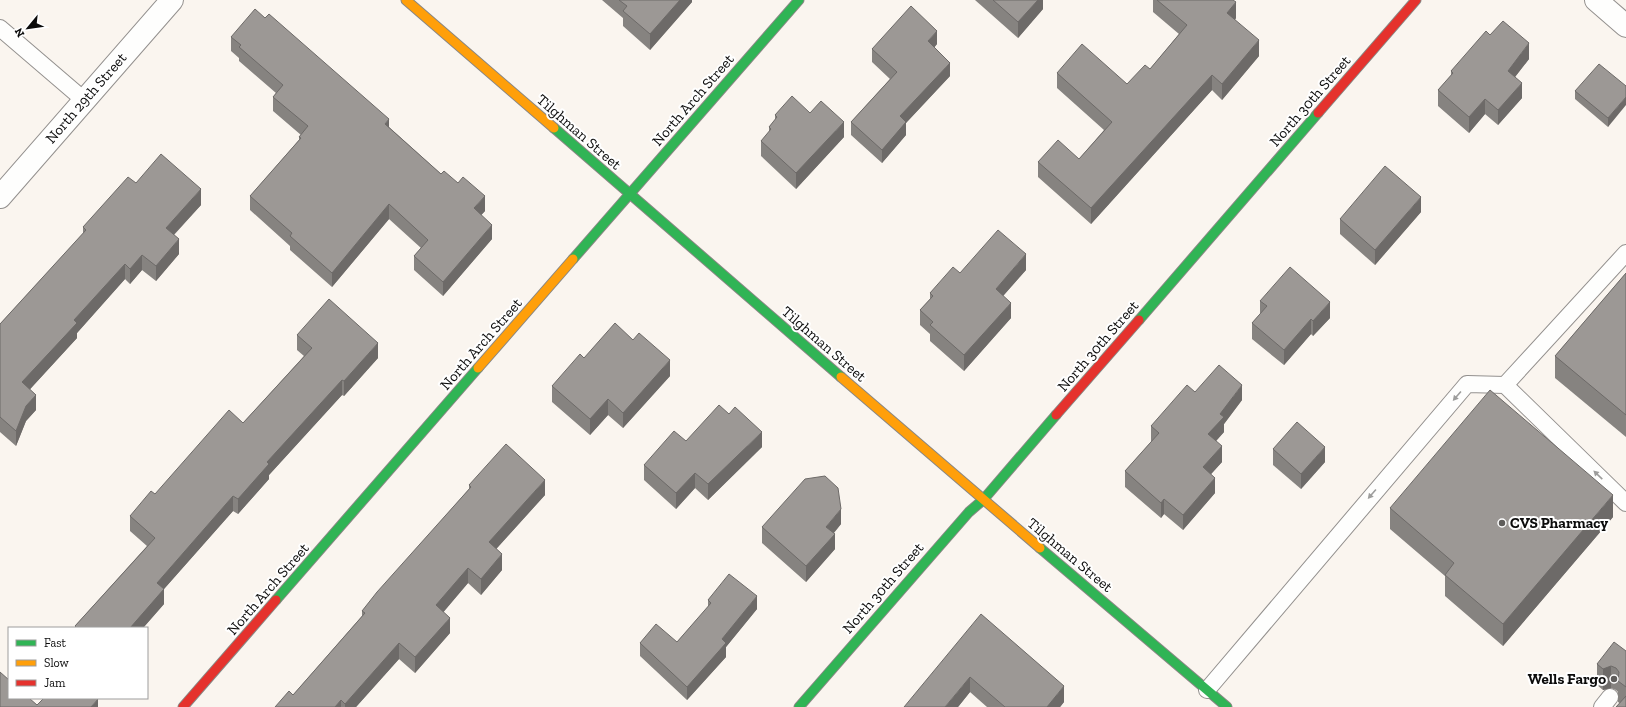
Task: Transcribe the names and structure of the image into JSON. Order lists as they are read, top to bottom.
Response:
{
  "streets": {
    "street": [
      "North 29th Street",
      "North Arch Street",
      "North 30th Street",
      "Tilghman Street"
    ]
  },
  "crossings": [
    ["North Arch Street", "Tilghman Street"],
    ["North 30th Street", "Tilghman Street"]
  ],
  "places": ["CVS Pharmacy", "Wells Fargo"],
  "legend": ["Fast", "Slow", "Jam"],
  "north": "bottom left"
}
